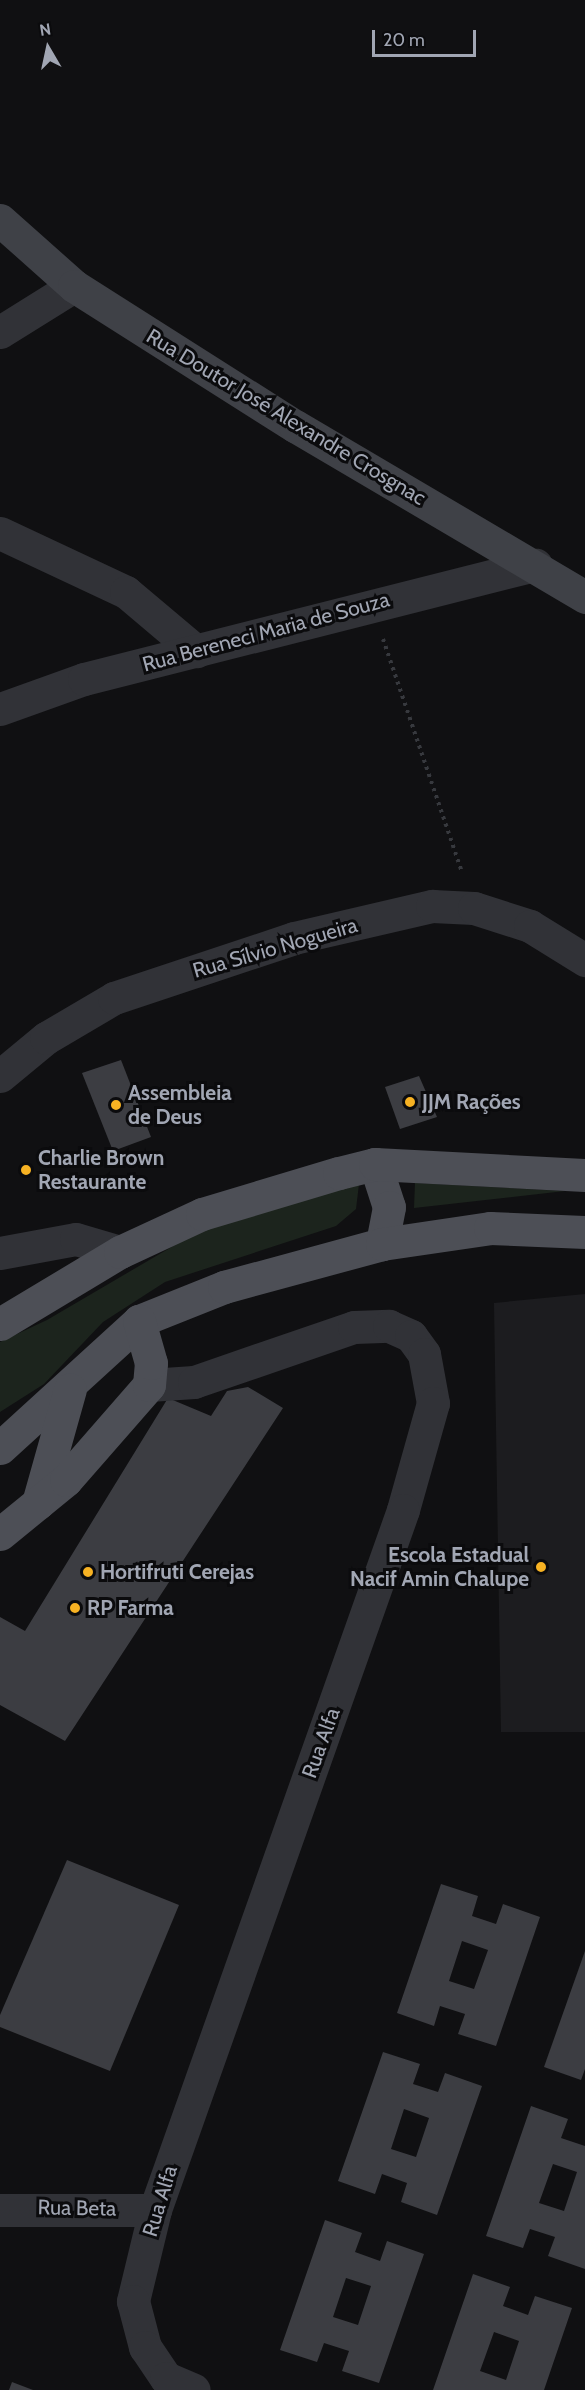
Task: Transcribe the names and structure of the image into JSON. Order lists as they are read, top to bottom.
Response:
{
  "streets": {
    "main road": ["Rua Doutor José Alexandre Crosgnac"],
    "street": [
      "Rua Bereneci Maria de Souza",
      "Rua Sílvio Nogueira",
      "Rua Alfa",
      "Rua Beta"
    ]
  },
  "crossings": [
    ["Rua Doutor José Alexandre Crosgnac", "Rua Bereneci Maria de Souza"],
    ["Rua Alfa", "Rua Beta"]
  ],
  "places": [
    "JJM Rações",
    "Assembleia de Deus",
    "Charlie Brown Restaurante",
    "Escola Estadual Nacif Amin Chalupe",
    "Hortifruti Cerejas",
    "RP Farma"
  ],
  "scale_bar": "20 m",
  "north": "top"
}
